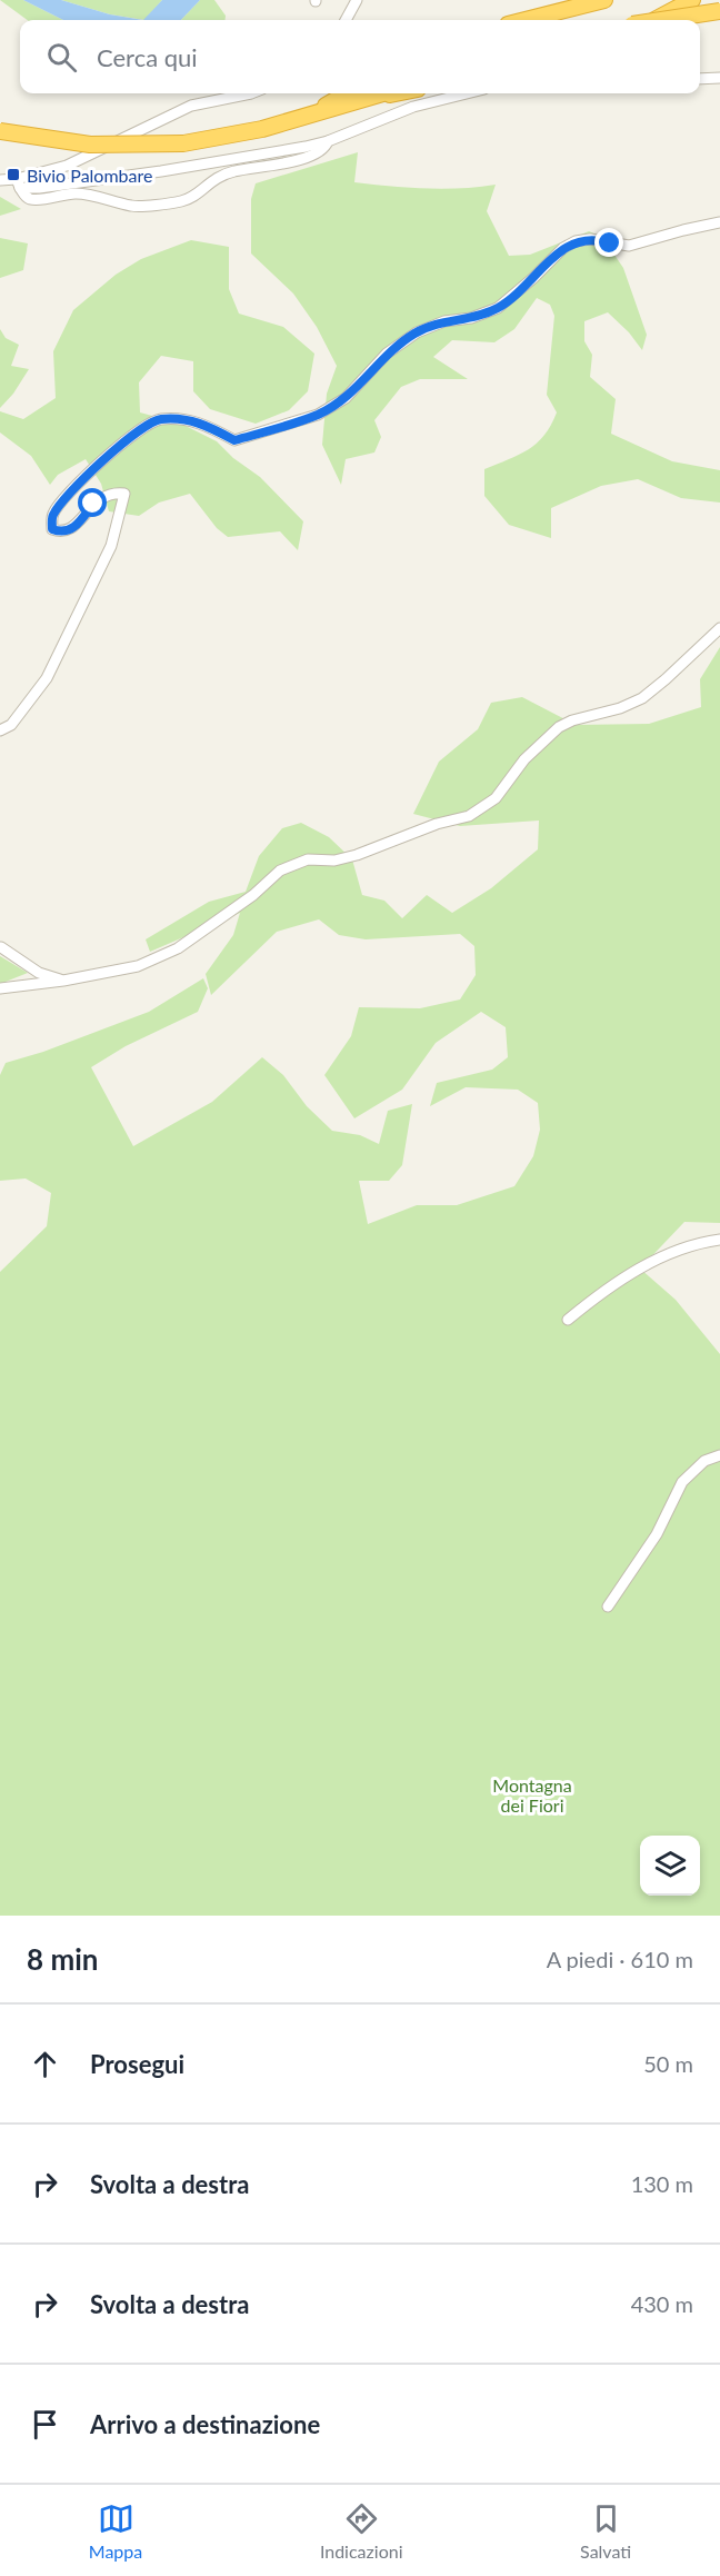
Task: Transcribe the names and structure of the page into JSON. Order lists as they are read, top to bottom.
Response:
{
  "parks": ["Montagna dei Fiori"],
  "places": {
    "transit": ["Bivio Palombare"]
  },
  "page": {
    "search": "Cerca qui",
    "heading": ["8 min", "A piedi · 610 m"],
    "list": [
      ["Prosegui", "50 m"],
      ["Svolta a destra", "130 m"],
      ["Svolta a destra", "430 m"],
      "Arrivo a destinazione"
    ],
    "nav": ["Mappa", "Indicazioni", "Salvati"]
  }
}
